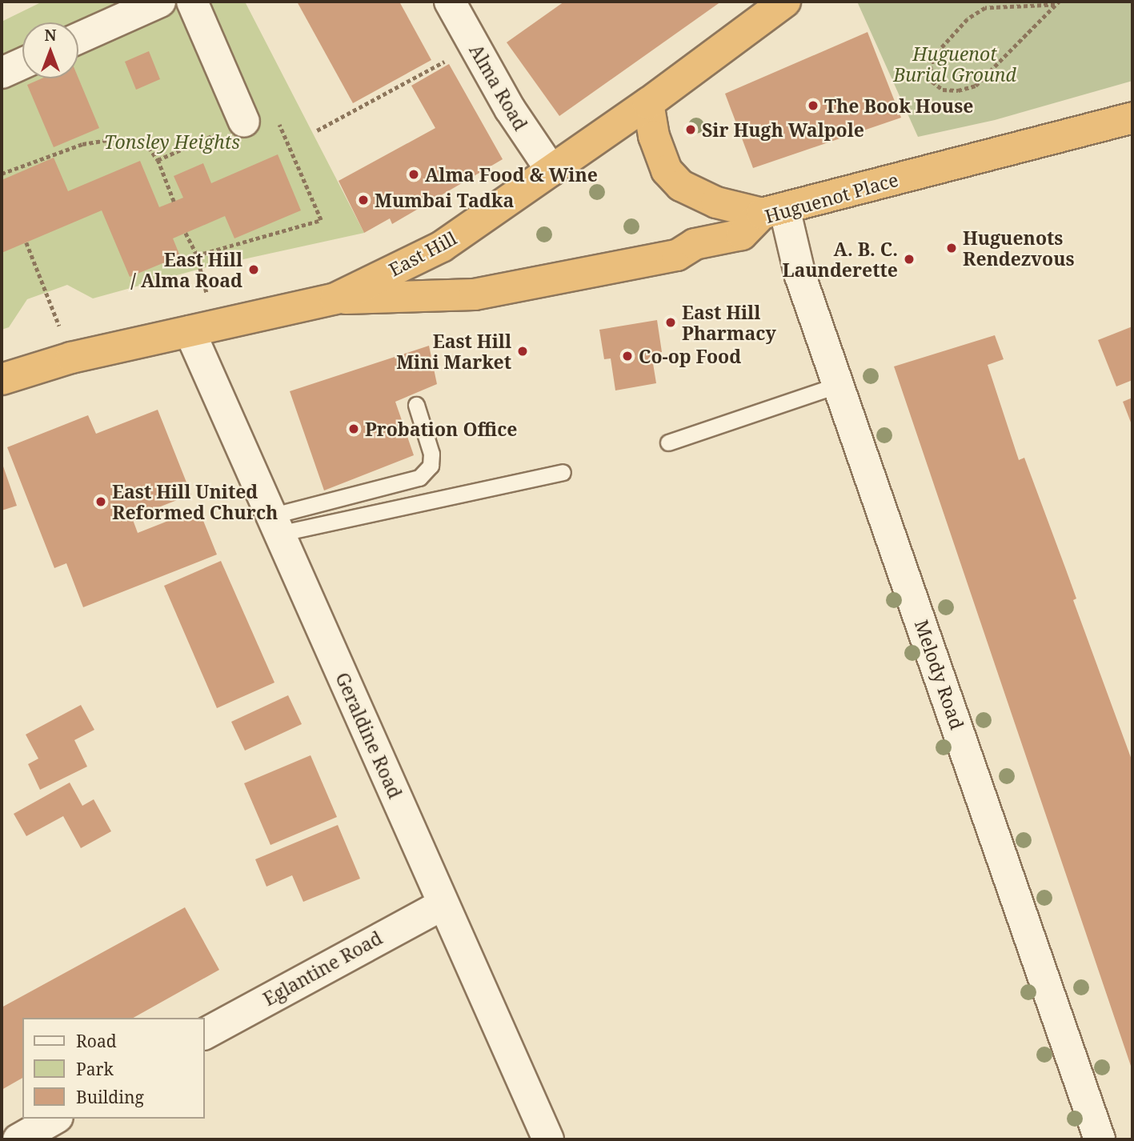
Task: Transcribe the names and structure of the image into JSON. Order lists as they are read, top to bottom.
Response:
{
  "streets": {
    "highway": ["Huguenot Place", "East Hill"],
    "street": [
      "Alma Road",
      "Melody Road",
      "Geraldine Road",
      "Eglantine Road"
    ]
  },
  "crossings": [
    ["Alma Road", "East Hill"],
    ["Huguenot Place", "East Hill"],
    ["Huguenot Place", "Melody Road"],
    ["East Hill", "Geraldine Road"],
    ["Geraldine Road", "Eglantine Road"]
  ],
  "parks": ["Huguenot Burial Ground", "Tonsley Heights"],
  "places": [
    "The Book House",
    "Sir Hugh Walpole",
    "Alma Food & Wine",
    "Mumbai Tadka",
    "Huguenots Rendezvous",
    "A. B. C. Launderette",
    "East Hill / Alma Road",
    "East Hill Pharmacy",
    "East Hill Mini Market",
    "Co-op Food",
    "Probation Office",
    "East Hill United Reformed Church"
  ],
  "legend": ["Road", "Park", "Building"],
  "north": "top"
}
